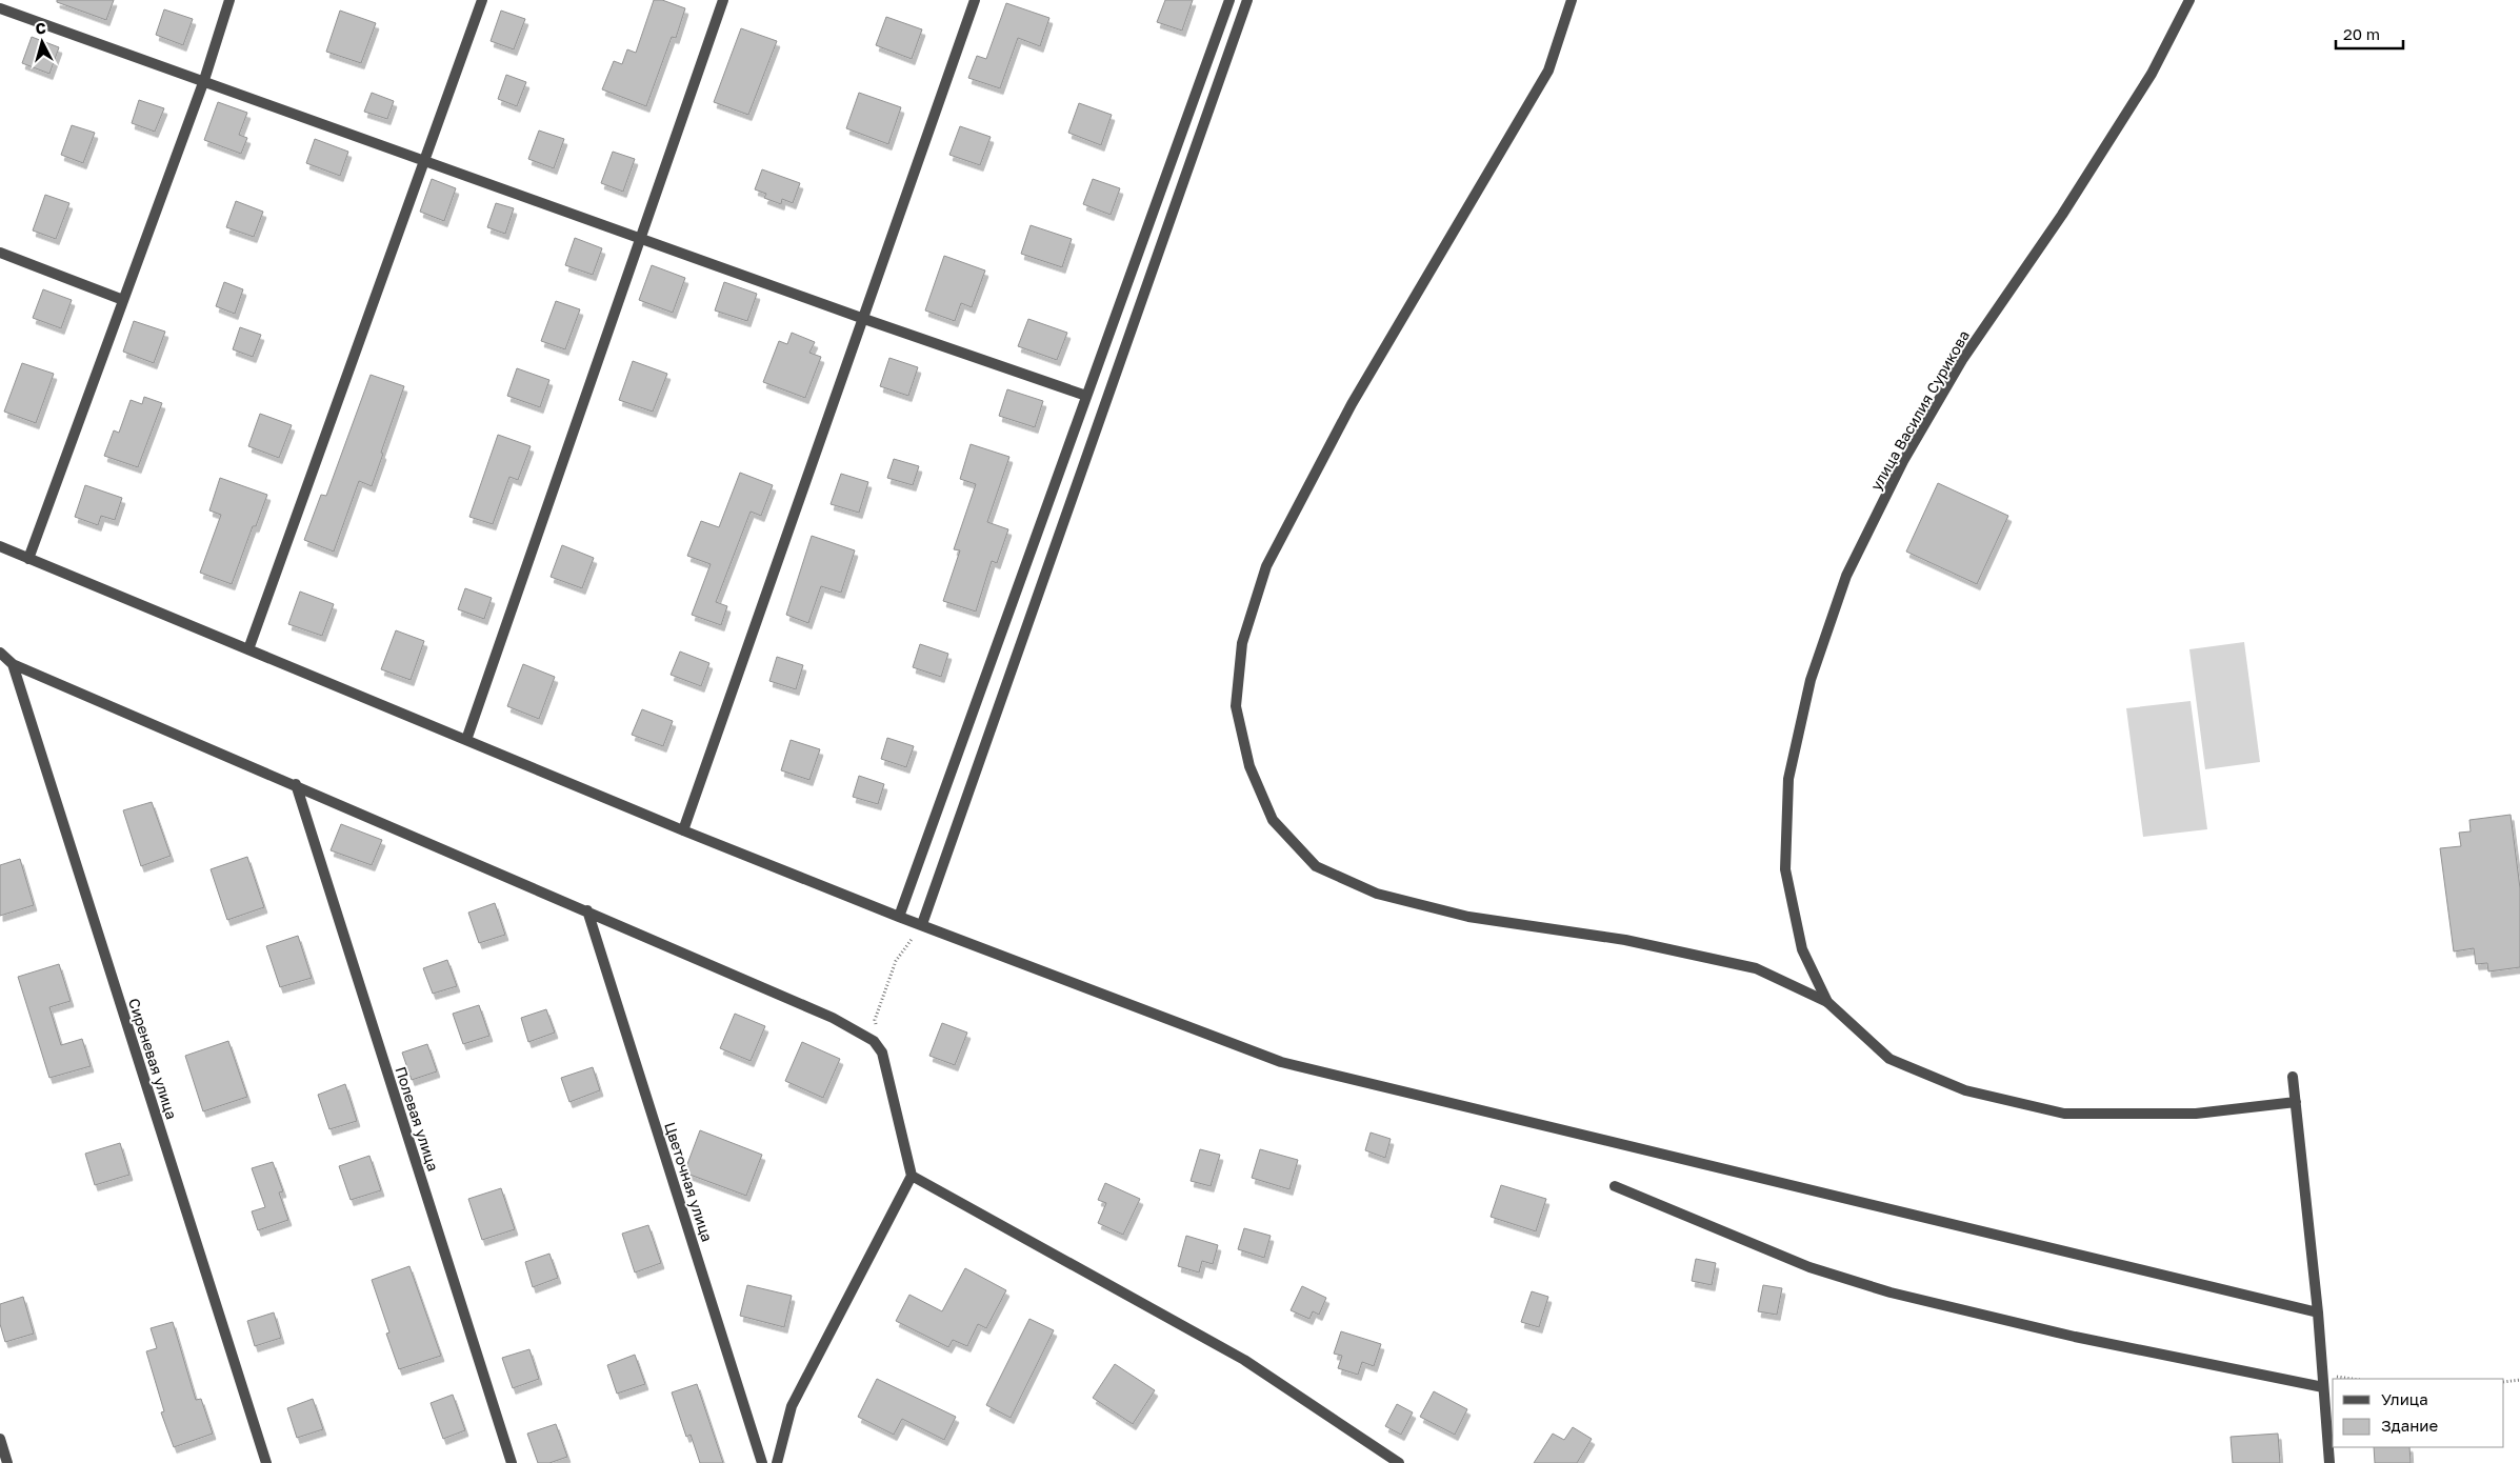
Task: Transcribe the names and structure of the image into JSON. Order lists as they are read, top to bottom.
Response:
{
  "streets": {
    "street": [
      "улица Василия Сурикова",
      "Сиреневая улица",
      "Полевая улица",
      "Цветочная улица"
    ]
  },
  "legend": ["Улица", "Здание"],
  "scale_bar": "20 m",
  "north": "top"
}
